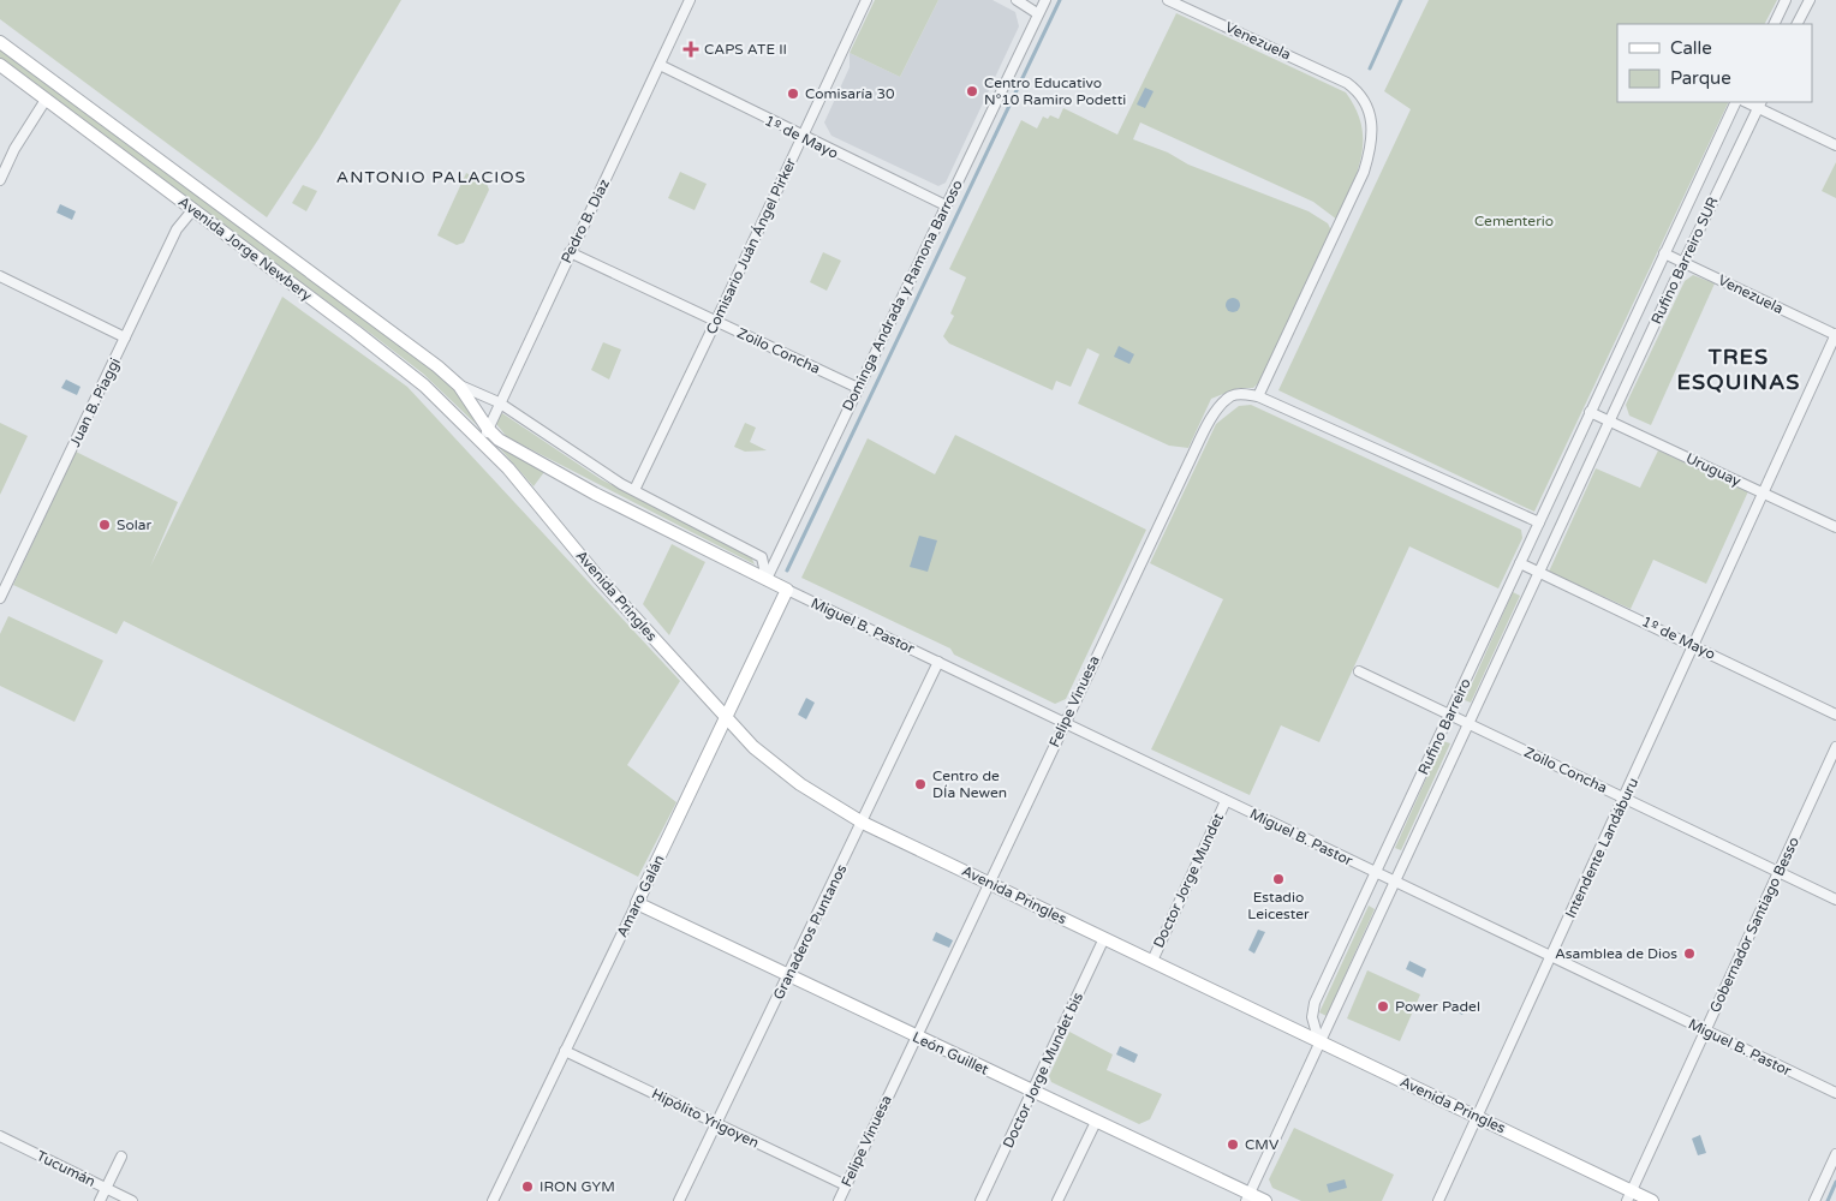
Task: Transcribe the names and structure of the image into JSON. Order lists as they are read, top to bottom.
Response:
{
  "streets": {
    "main road": [
      "Avenida Jorge Newbery",
      "Avenida Pringles",
      "Miguel B. Pastor",
      "Amaro Galán",
      "León Guillet"
    ],
    "street": [
      "Venezuela",
      "1º de Mayo",
      "Pedro B. Díaz",
      "Comisario Juán Ángel Pirker",
      "Rufino Barreiro SUR",
      "Dominga Andrada y Ramona Barroso",
      "Zoilo Concha",
      "Juan B. Piaggi",
      "Uruguay",
      "Felipe Vinuesa",
      "Rufino Barreiro",
      "Intendente Landáburu",
      "Doctor Jorge Mundet",
      "Gobernador Santiago Besso",
      "Granaderos Puntanos",
      "Doctor Jorge Mundet bis",
      "Hipólito Yrigoyen",
      "Tucumán"
    ]
  },
  "crossings": [
    ["Venezuela", "Rufino Barreiro SUR"],
    ["Venezuela", "Felipe Vinuesa"],
    ["Venezuela", "Intendente Landáburu"],
    ["1º de Mayo", "Pedro B. Díaz"],
    ["1º de Mayo", "Comisario Juán Ángel Pirker"],
    ["1º de Mayo", "Dominga Andrada y Ramona Barroso"],
    ["1º de Mayo", "Rufino Barreiro"],
    ["1º de Mayo", "Intendente Landáburu"],
    ["Pedro B. Díaz", "Avenida Jorge Newbery"],
    ["Pedro B. Díaz", "Zoilo Concha"],
    ["Pedro B. Díaz", "Avenida Pringles"],
    ["Pedro B. Díaz", "Miguel B. Pastor"],
    ["Comisario Juán Ángel Pirker", "Zoilo Concha"],
    ["Avenida Jorge Newbery", "Juan B. Piaggi"],
    ["Avenida Jorge Newbery", "Avenida Pringles"],
    ["Avenida Jorge Newbery", "Miguel B. Pastor"],
    ["Rufino Barreiro SUR", "Uruguay"],
    ["Rufino Barreiro SUR", "Rufino Barreiro"],
    ["Dominga Andrada y Ramona Barroso", "Zoilo Concha"],
    ["Dominga Andrada y Ramona Barroso", "Miguel B. Pastor"],
    ["Zoilo Concha", "Rufino Barreiro"],
    ["Zoilo Concha", "Intendente Landáburu"],
    ["Zoilo Concha", "Gobernador Santiago Besso"],
    ["Uruguay", "Rufino Barreiro"],
    ["Uruguay", "Intendente Landáburu"],
    ["Avenida Pringles", "Felipe Vinuesa"],
    ["Avenida Pringles", "Rufino Barreiro"],
    ["Avenida Pringles", "Intendente Landáburu"],
    ["Avenida Pringles", "Doctor Jorge Mundet"],
    ["Avenida Pringles", "Amaro Galán"],
    ["Avenida Pringles", "Gobernador Santiago Besso"],
    ["Avenida Pringles", "Granaderos Puntanos"],
    ["Avenida Pringles", "Doctor Jorge Mundet bis"],
    ["Miguel B. Pastor", "Felipe Vinuesa"],
    ["Miguel B. Pastor", "Rufino Barreiro"],
    ["Miguel B. Pastor", "Intendente Landáburu"],
    ["Miguel B. Pastor", "Doctor Jorge Mundet"],
    ["Miguel B. Pastor", "Amaro Galán"],
    ["Miguel B. Pastor", "Gobernador Santiago Besso"],
    ["Miguel B. Pastor", "Granaderos Puntanos"],
    ["Felipe Vinuesa", "León Guillet"],
    ["Felipe Vinuesa", "Hipólito Yrigoyen"],
    ["Rufino Barreiro", "León Guillet"],
    ["Amaro Galán", "León Guillet"],
    ["Amaro Galán", "Hipólito Yrigoyen"],
    ["Granaderos Puntanos", "León Guillet"],
    ["Granaderos Puntanos", "Hipólito Yrigoyen"],
    ["León Guillet", "Doctor Jorge Mundet bis"]
  ],
  "districts": ["ANTONIO PALACIOS", "TRES ESQUINAS"],
  "parks": ["Cementerio"],
  "places": {
    "health": ["CAPS ATE II"],
    "other": [
      "Centro Educativo N°10 Ramiro Podetti",
      "Comisaría 30",
      "Solar",
      "Centro de DÍa Newen",
      "Estadio Leicester",
      "Asamblea de Dios",
      "Power Padel",
      "CMV",
      "IRON GYM"
    ]
  },
  "legend": ["Calle", "Parque"]
}
